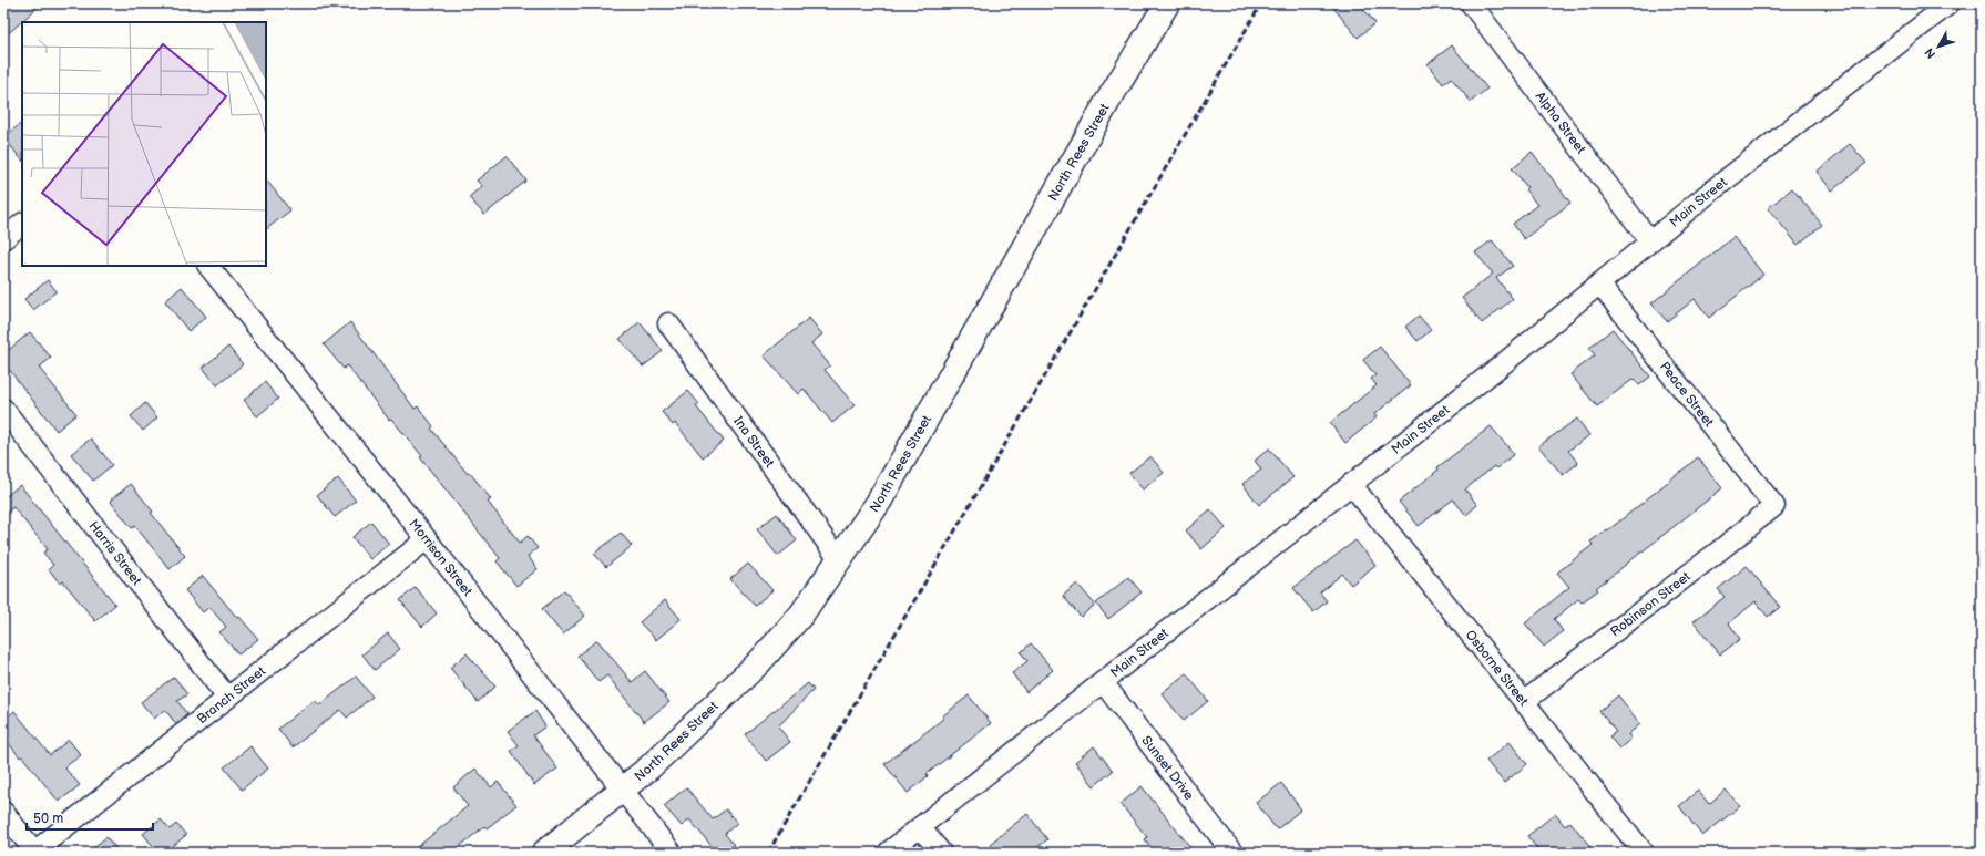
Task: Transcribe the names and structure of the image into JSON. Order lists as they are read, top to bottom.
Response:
{
  "streets": {
    "main road": ["North Rees Street"],
    "street": [
      "Alpha Street",
      "Main Street",
      "Peace Street",
      "Ina Street",
      "Harris Street",
      "Morrison Street",
      "Robinson Street",
      "Osborne Street",
      "Branch Street",
      "Sunset Drive"
    ]
  },
  "crossings": [
    ["Alpha Street", "Main Street"],
    ["North Rees Street", "Ina Street"],
    ["North Rees Street", "Morrison Street"],
    ["Main Street", "Peace Street"],
    ["Main Street", "Osborne Street"],
    ["Main Street", "Sunset Drive"],
    ["Peace Street", "Robinson Street"],
    ["Harris Street", "Branch Street"],
    ["Morrison Street", "Branch Street"],
    ["Robinson Street", "Osborne Street"]
  ],
  "scale_bar": "50 m",
  "north": "bottom left"
}
